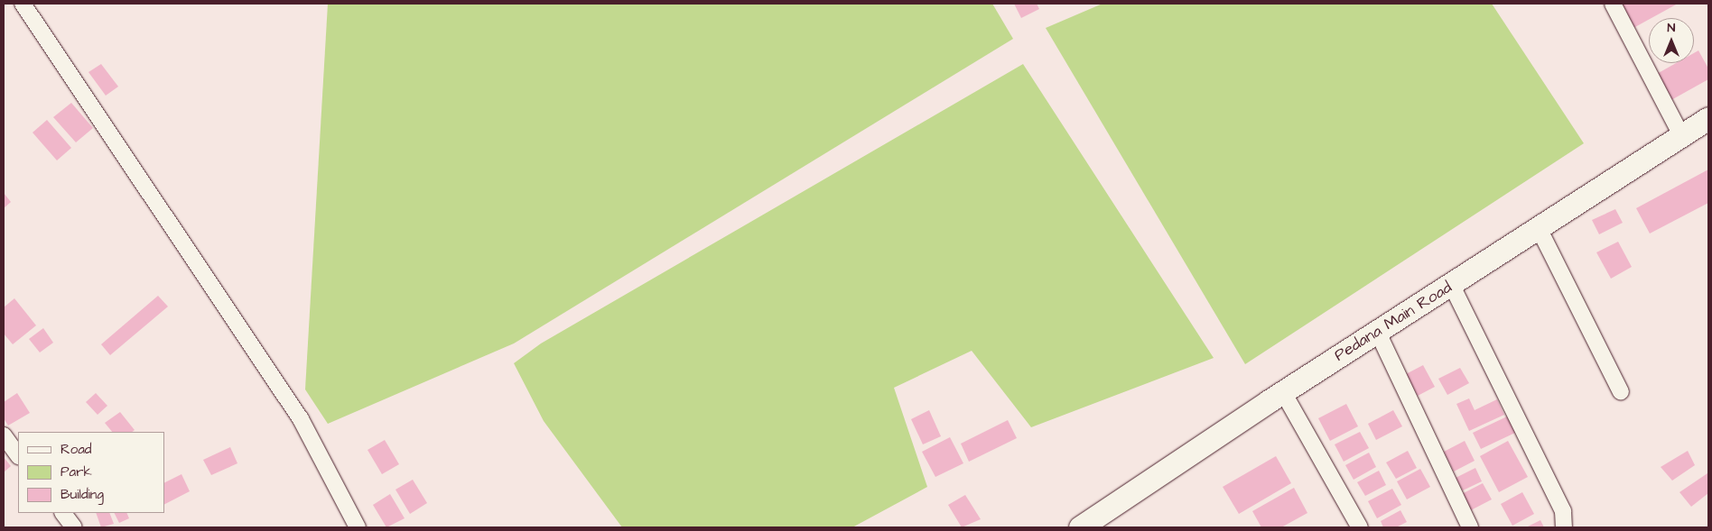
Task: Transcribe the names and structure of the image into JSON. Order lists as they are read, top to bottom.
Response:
{
  "streets": {
    "main road": ["Pedana Main Road"]
  },
  "legend": ["Road", "Park", "Building"],
  "north": "top"
}
